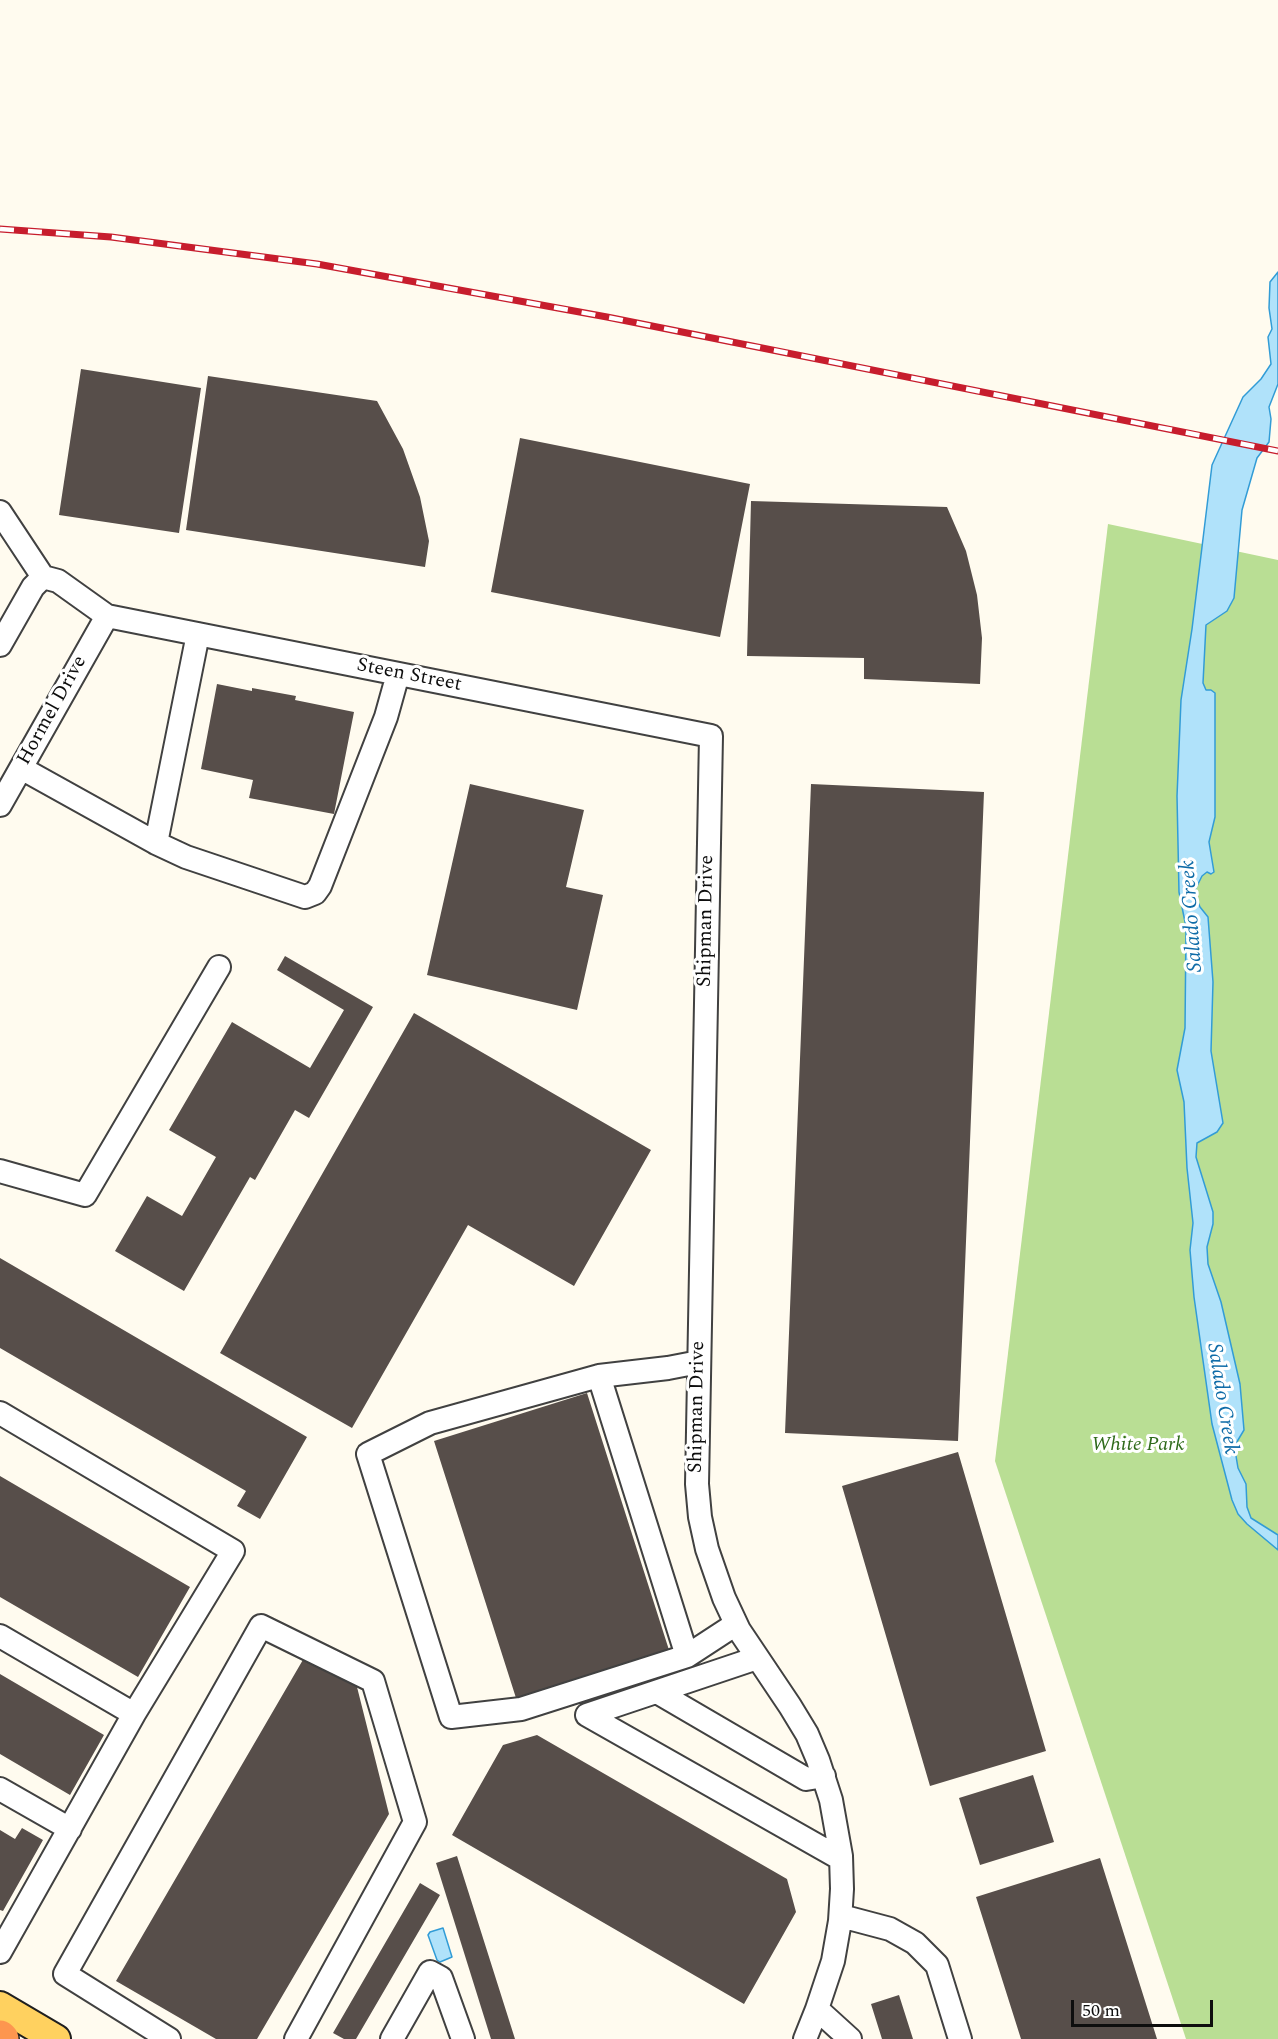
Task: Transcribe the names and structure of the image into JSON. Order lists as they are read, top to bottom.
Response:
{
  "streets": {
    "street": ["Steen Street", "Hormel Drive", "Shipman Drive"]
  },
  "crossings": [
    ["Steen Street", "Hormel Drive"],
    ["Steen Street", "Shipman Drive"]
  ],
  "water": ["Salado Creek"],
  "parks": ["White Park"],
  "scale_bar": "50 m"
}
